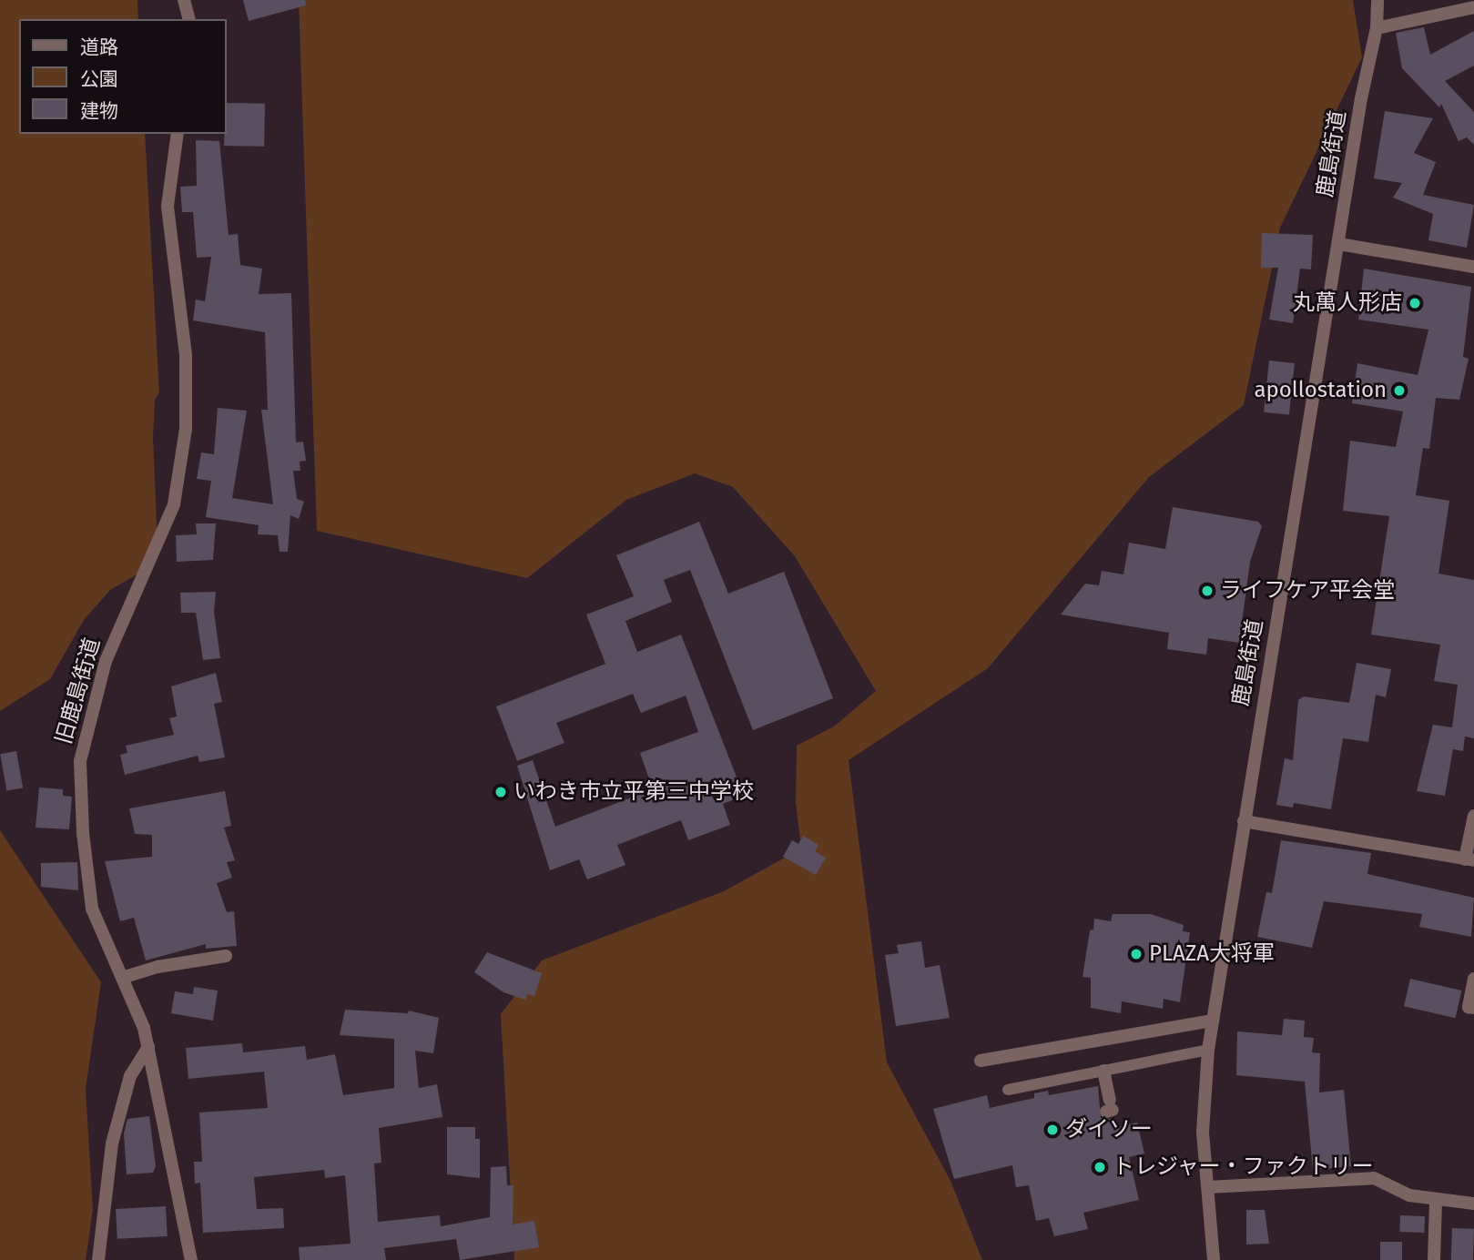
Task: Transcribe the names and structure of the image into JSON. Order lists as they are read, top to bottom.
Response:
{
  "streets": {
    "street": ["鹿島街道", "旧鹿島街道"]
  },
  "places": [
    "丸萬人形店",
    "apollostation",
    "ライフケア平会堂",
    "いわき市立平第三中学校",
    "PLAZA大将軍",
    "ダイソー",
    "トレジャー・ファクトリー"
  ],
  "legend": ["道路", "公園", "建物"]
}
